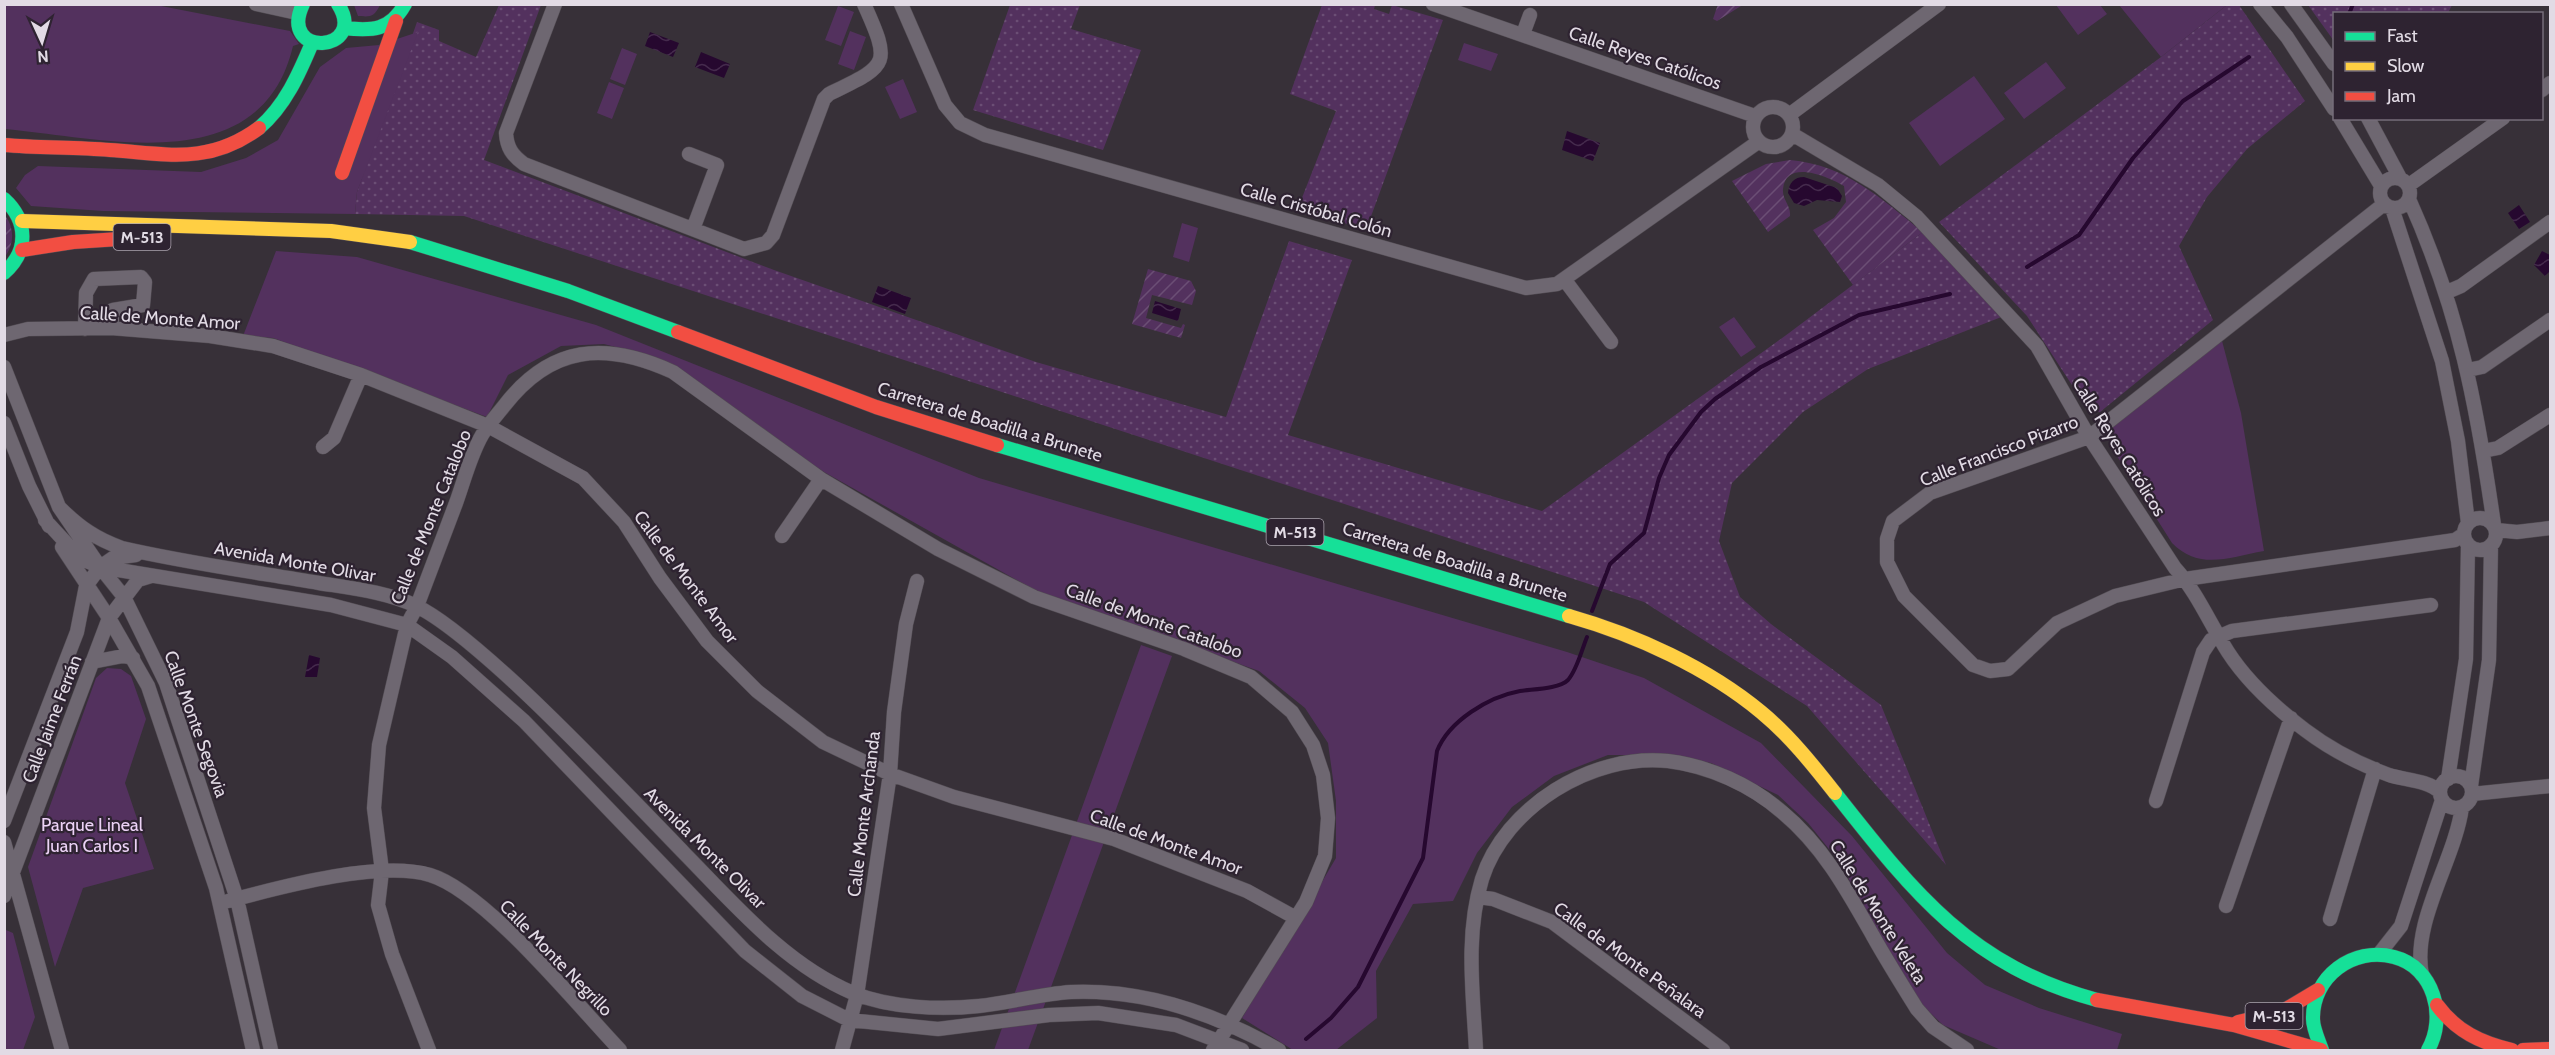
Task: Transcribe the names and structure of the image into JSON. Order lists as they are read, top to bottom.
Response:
{
  "streets": {
    "main road": ["M-513", "Carretera de Boadilla a Brunete"],
    "street": [
      "Calle Reyes Católicos",
      "Calle Cristóbal Colón",
      "Calle de Monte Amor",
      "Calle Francisco Pizarro",
      "Calle de Monte Catalobo",
      "Avenida Monte Olivar",
      "Calle Jaime Ferrán",
      "Calle Monte Segovia",
      "Calle Monte Archanda",
      "Calle de Monte Veleta",
      "Calle Monte Negrillo",
      "Calle de Monte Peñalara"
    ]
  },
  "crossings": [
    ["Calle Reyes Católicos", "Calle Cristóbal Colón"],
    ["Calle Reyes Católicos", "Calle Francisco Pizarro"],
    ["Calle de Monte Amor", "Calle de Monte Catalobo"],
    ["Calle de Monte Amor", "Calle Monte Archanda"],
    ["Calle de Monte Catalobo", "Avenida Monte Olivar"],
    ["Calle de Monte Catalobo", "Calle Monte Negrillo"],
    ["Avenida Monte Olivar", "Calle Monte Segovia"],
    ["Avenida Monte Olivar", "Calle Monte Archanda"],
    ["Calle Jaime Ferrán", "Calle Monte Segovia"],
    ["Calle Monte Segovia", "Calle Monte Negrillo"],
    ["Calle de Monte Veleta", "Calle de Monte Peñalara"]
  ],
  "parks": ["Parque Lineal Juan Carlos I"],
  "legend": ["Fast", "Slow", "Jam"],
  "north": "bottom"
}
